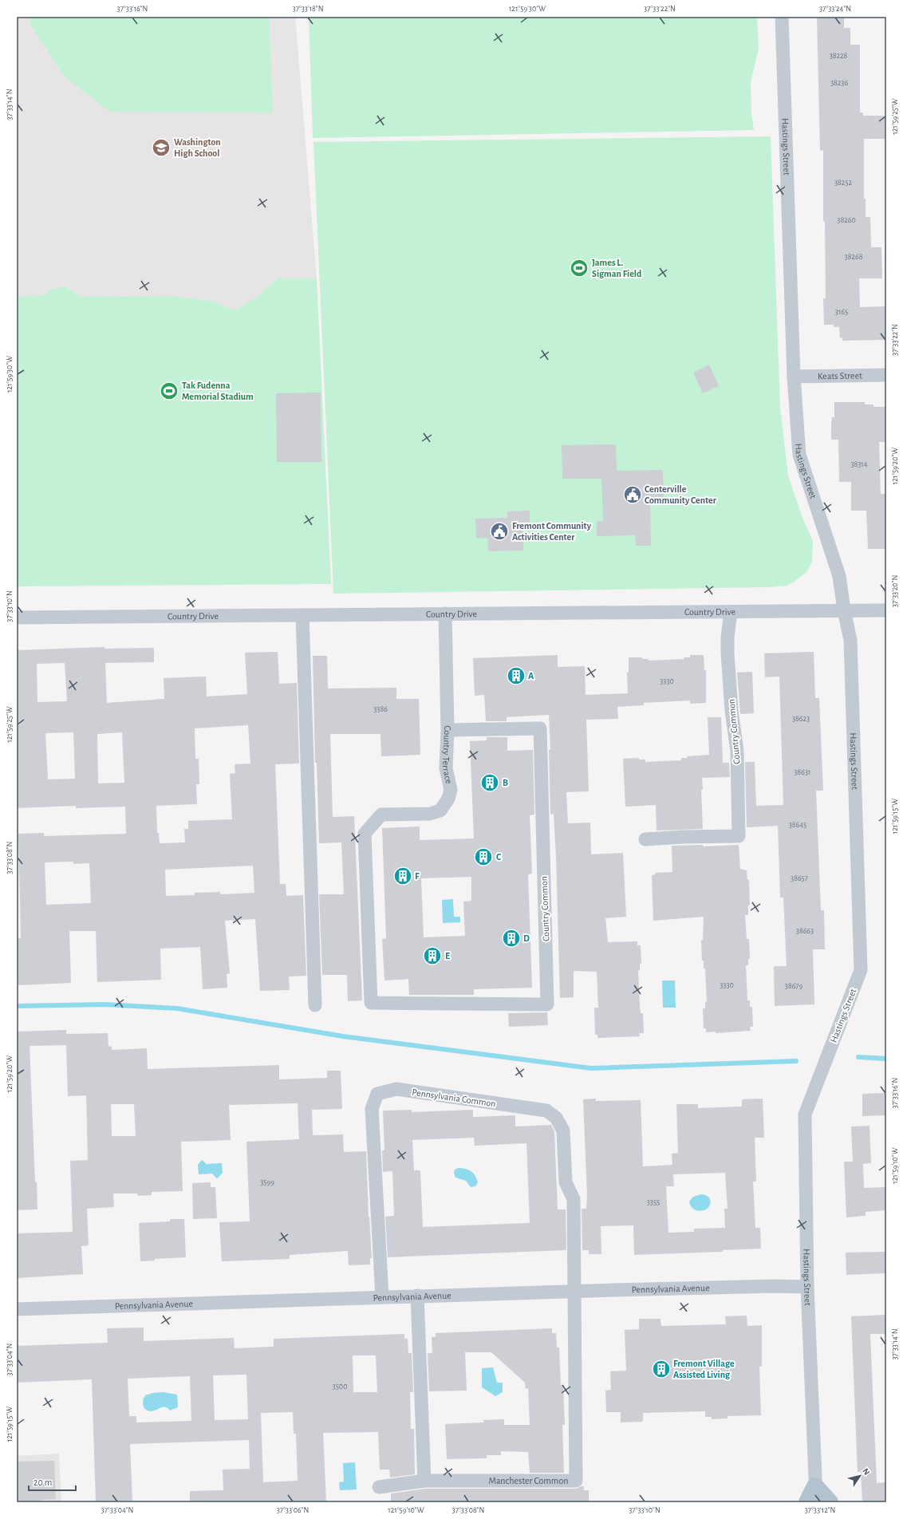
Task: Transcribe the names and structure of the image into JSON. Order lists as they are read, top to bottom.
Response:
{
  "streets": {
    "street": [
      "Hastings Street",
      "Keats Street",
      "Country Drive",
      "Country Common",
      "Country Terrace",
      "Pennsylvania Common",
      "Pennsylvania Avenue",
      "Manchester Common"
    ]
  },
  "crossings": [
    ["Hastings Street", "Keats Street"],
    ["Hastings Street", "Country Drive"],
    ["Hastings Street", "Pennsylvania Avenue"],
    ["Country Drive", "Country Common"],
    ["Country Drive", "Country Terrace"],
    ["Country Common", "Country Terrace"],
    ["Pennsylvania Common", "Pennsylvania Avenue"],
    ["Pennsylvania Common", "Manchester Common"],
    ["Pennsylvania Avenue", "Manchester Common"]
  ],
  "places": {
    "school or university": ["Washington High School"],
    "sports": ["James L. Sigman Field", "Tak Fudenna Memorial Stadium"],
    "public building": ["Centerville Community Center", "Fremont Community Activities Center"],
    "building": [
      "A",
      "B",
      "C",
      "F",
      "D",
      "E",
      "Fremont Village Assisted Living"
    ]
  },
  "house_numbers": [
    "38228",
    "38236",
    "38252",
    "38260",
    "38268",
    "3165",
    "38314",
    "3330",
    "3386",
    "38623",
    "38631",
    "38645",
    "38657",
    "38663",
    "3330",
    "38679",
    "3599",
    "3355",
    "3500"
  ],
  "scale_bar": "20 m",
  "north": "top right",
  "coordinates": [
    "37°33'16\"N",
    "37°33'18\"N",
    "121°59'30\"W",
    "37°33'22\"N",
    "37°33'24\"N",
    "37°33'14\"N",
    "121°59'25\"W",
    "121°59'20\"W",
    "37°33'20\"N",
    "37°33'10\"N",
    "121°59'15\"W",
    "37°33'08\"N",
    "121°59'10\"W",
    "37°33'04\"N",
    "37°33'06\"N",
    "37°33'12\"N"
  ]
}
